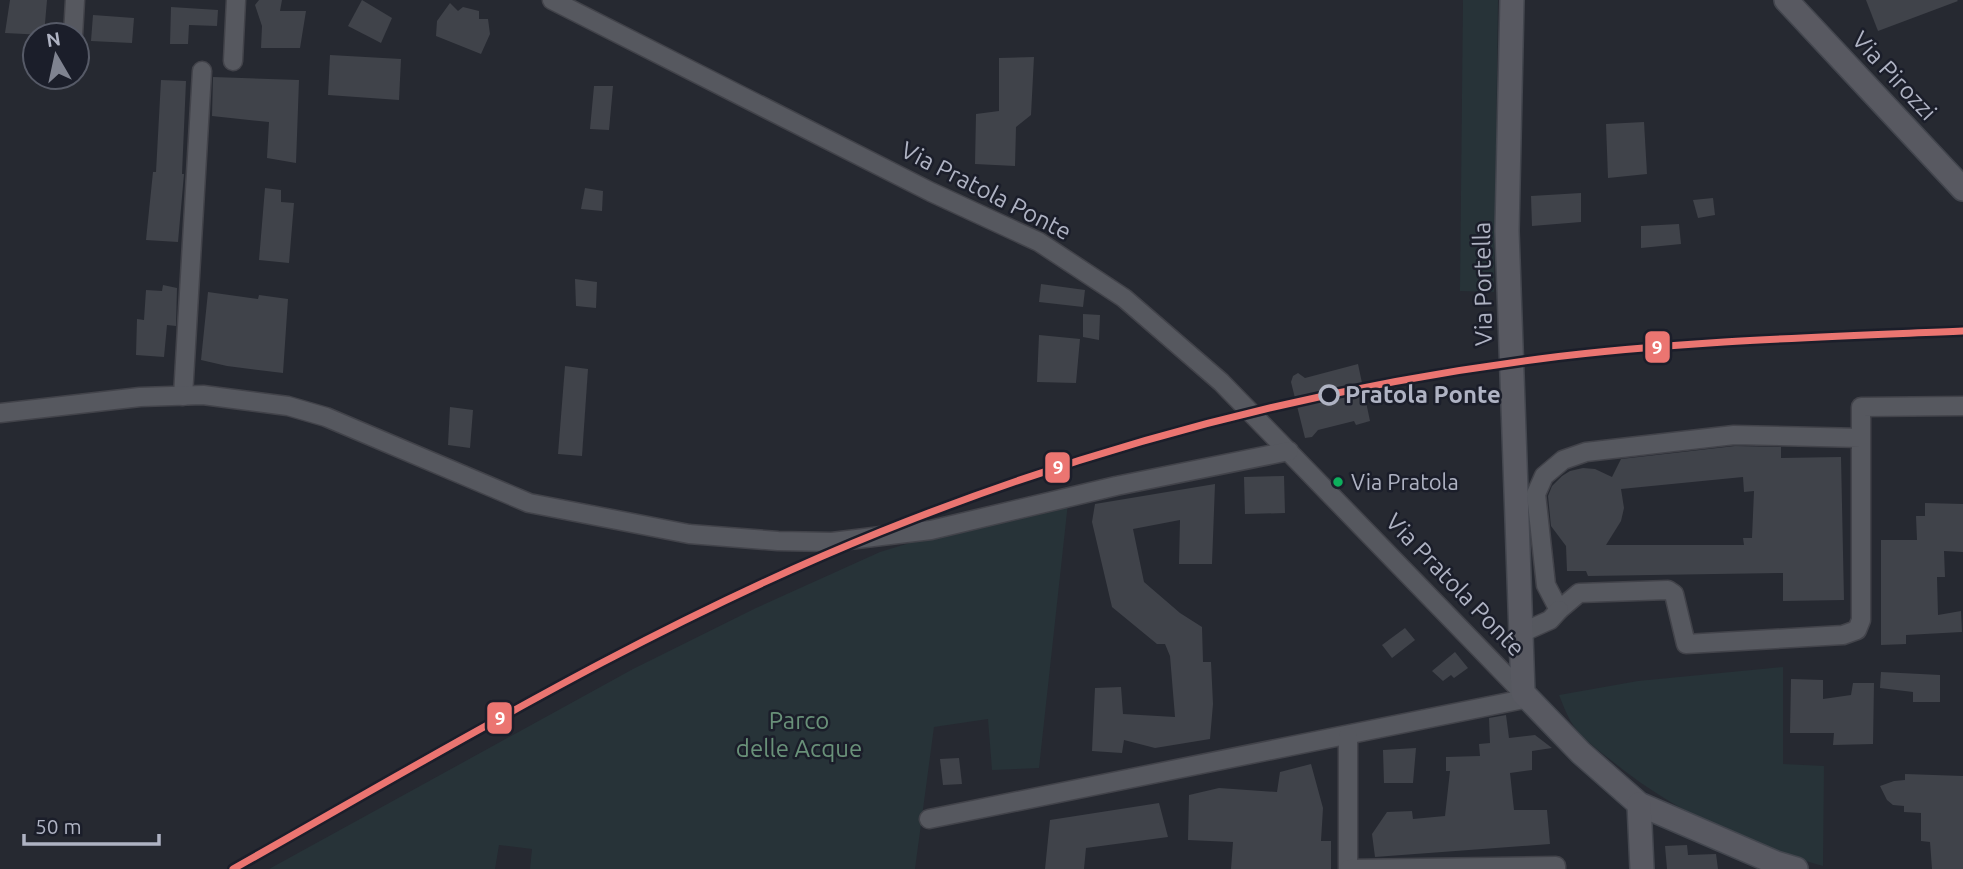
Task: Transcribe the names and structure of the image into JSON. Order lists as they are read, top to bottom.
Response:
{
  "streets": {
    "main road": ["Via Pirozzi", "Via Pratola Ponte", "Via Portella"]
  },
  "crossings": [
    ["Via Pratola Ponte", "Via Portella"]
  ],
  "parks": ["Parco delle Acque"],
  "places": ["Pratola Ponte", "Via Pratola"],
  "lines": ["transit line 9"],
  "scale_bar": "50 m",
  "north": "top"
}
